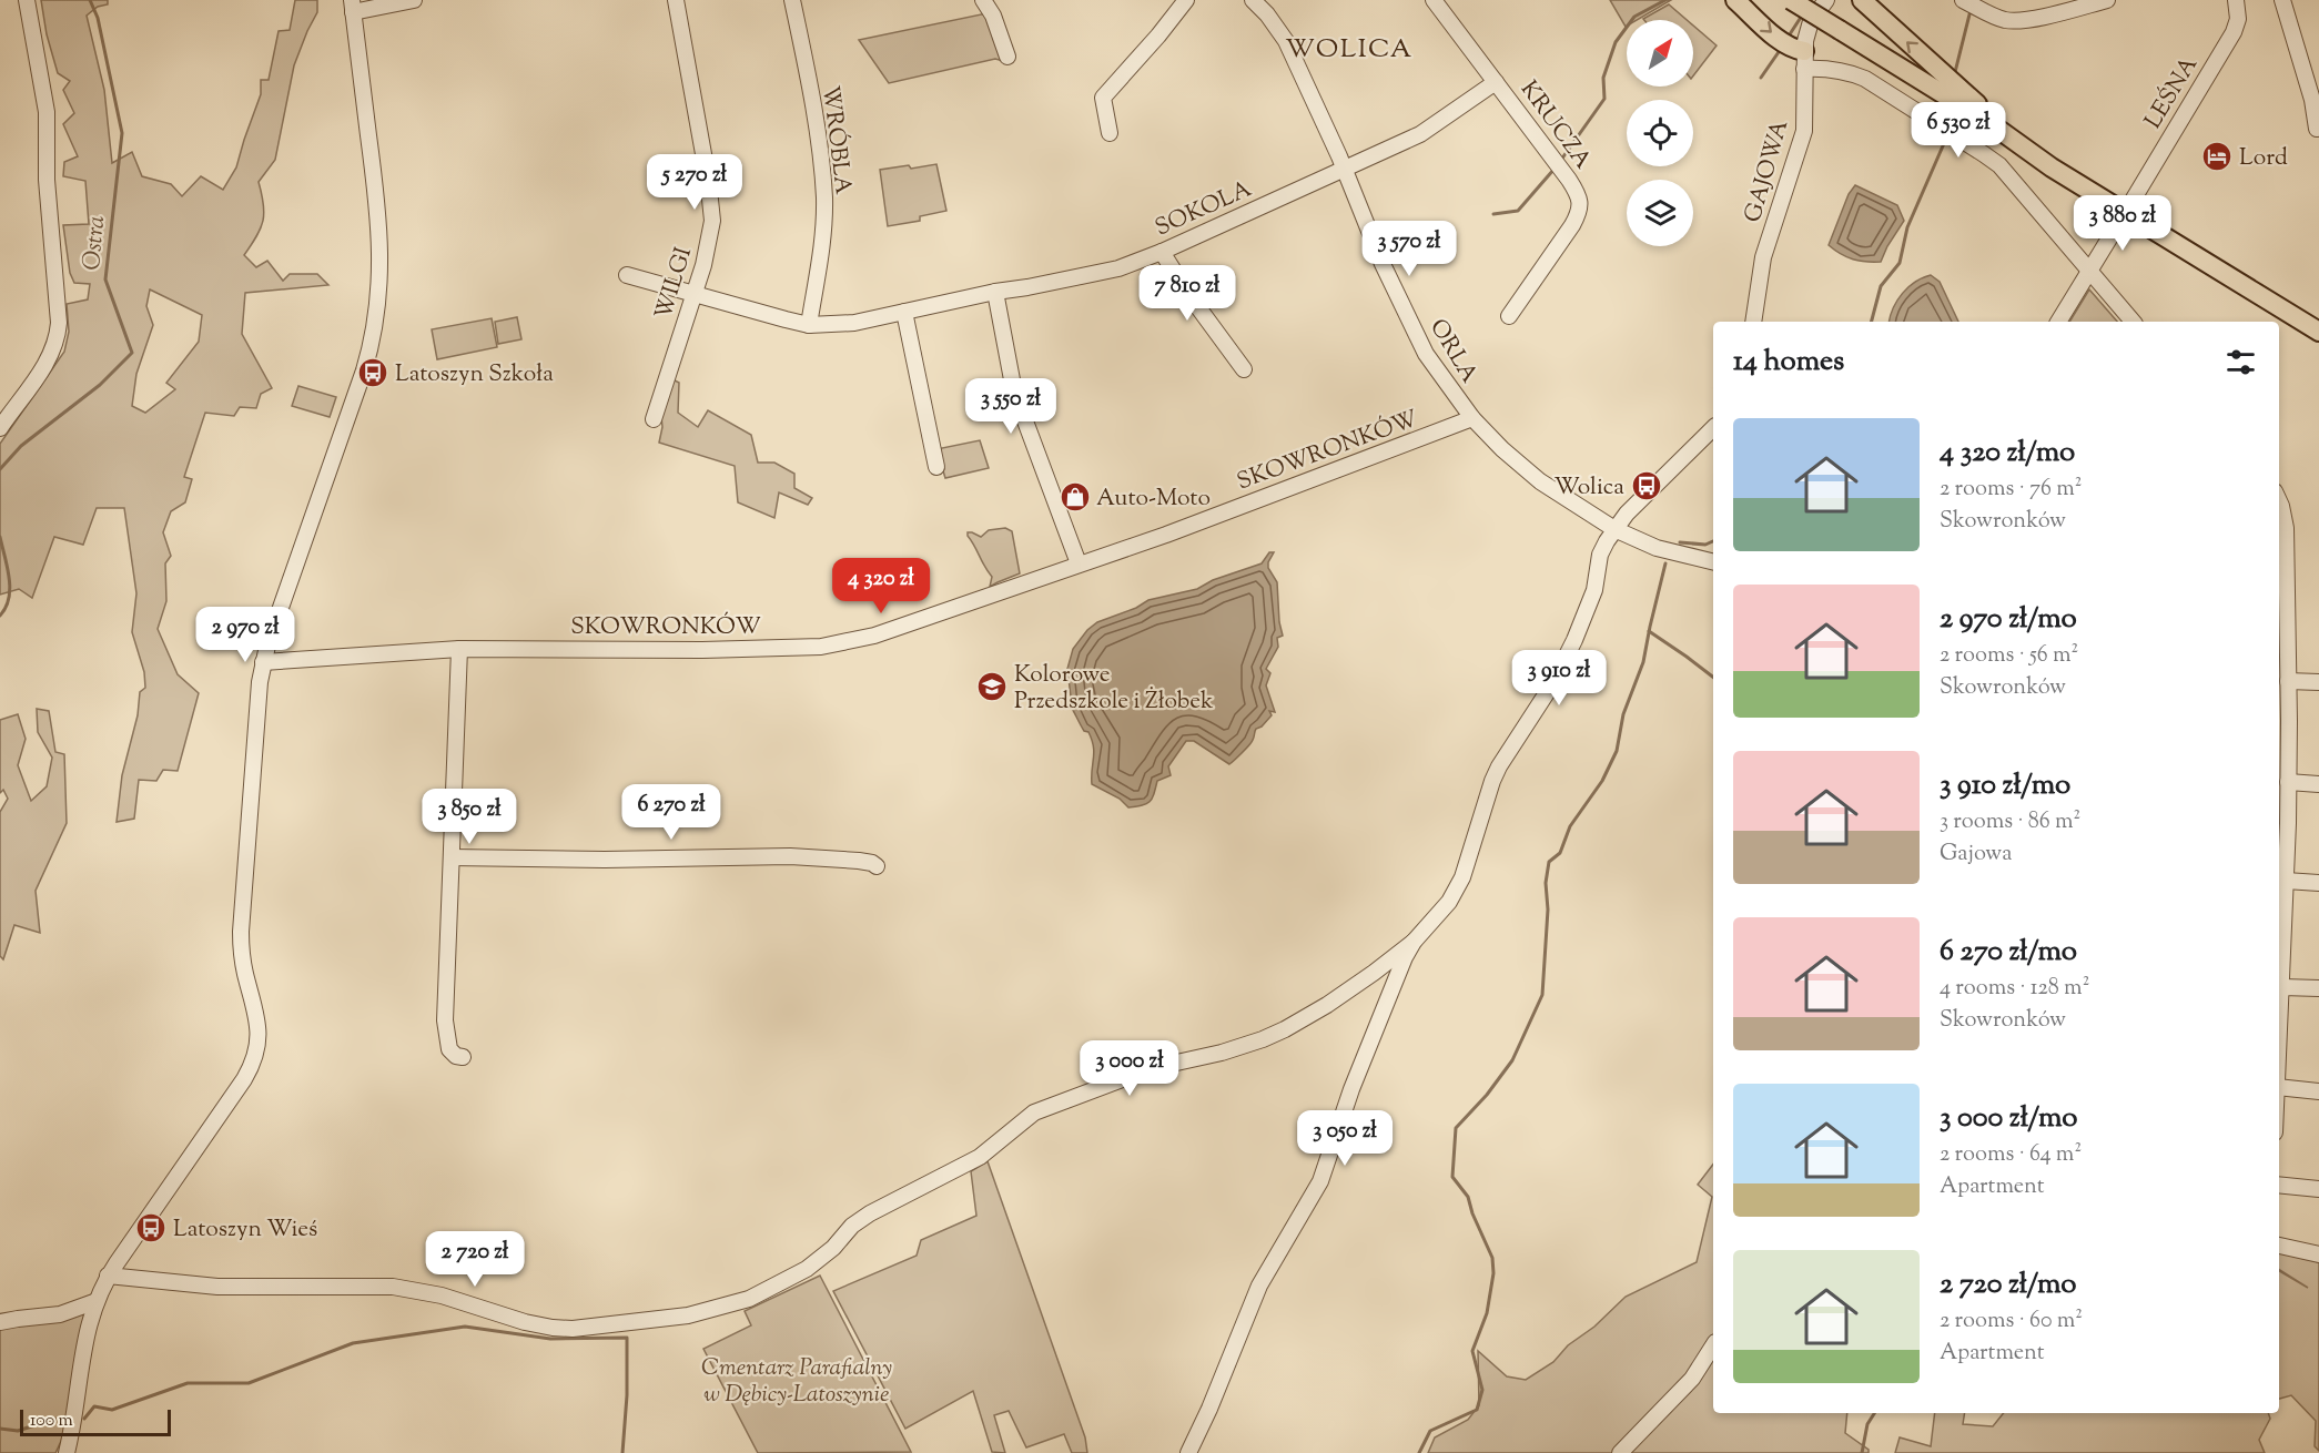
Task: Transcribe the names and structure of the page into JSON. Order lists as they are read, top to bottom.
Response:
{
  "streets": {
    "street": [
      "LEŚNA",
      "KRUCZA",
      "WRÓBLA",
      "GAJOWA",
      "SOKOLA",
      "WILGI",
      "ORLA",
      "SKOWRONKÓW"
    ]
  },
  "crossings": [
    ["KRUCZA", "SOKOLA"],
    ["WRÓBLA", "SOKOLA"],
    ["SOKOLA", "WILGI"],
    ["SOKOLA", "ORLA"],
    ["ORLA", "SKOWRONKÓW"]
  ],
  "districts": ["WOLICA"],
  "water": ["Ostra"],
  "parks": ["Cmentarz Parafialny w Dębicy-Latoszynie"],
  "places": {
    "hotel": ["Lord"],
    "bus stop": ["Latoszyn Szkoła", "Wolica", "Latoszyn Wieś"],
    "shop": ["Auto-Moto"],
    "school or university": ["Kolorowe Przedszkole i Żłobek"]
  },
  "scale_bar": "100 m",
  "north": "top right",
  "page": {
    "price": [
      "6 530 zł",
      "5 270 zł",
      "3 880 zł",
      "3 570 zł",
      "7 810 zł",
      "3 550 zł",
      "4 320 zł",
      "2 970 zł",
      "3 910 zł",
      "6 270 zł",
      "3 850 zł",
      "3 000 zł",
      "3 050 zł",
      "2 720 zł"
    ],
    "heading": "14 homes",
    "list": [
      {
        "name": "4 320 zł/mo",
        "note": "2 rooms · 76 m² · Skowronków"
      },
      {
        "name": "2 970 zł/mo",
        "note": "2 rooms · 56 m² · Skowronków"
      },
      {
        "name": "3 910 zł/mo",
        "note": "3 rooms · 86 m² · Gajowa"
      },
      {
        "name": "6 270 zł/mo",
        "note": "4 rooms · 128 m² · Skowronków"
      },
      {
        "name": "3 000 zł/mo",
        "note": "2 rooms · 64 m² · Apartment"
      },
      {
        "name": "2 720 zł/mo",
        "note": "2 rooms · 60 m² · Apartment"
      }
    ],
    "scale": "100 m"
  }
}
